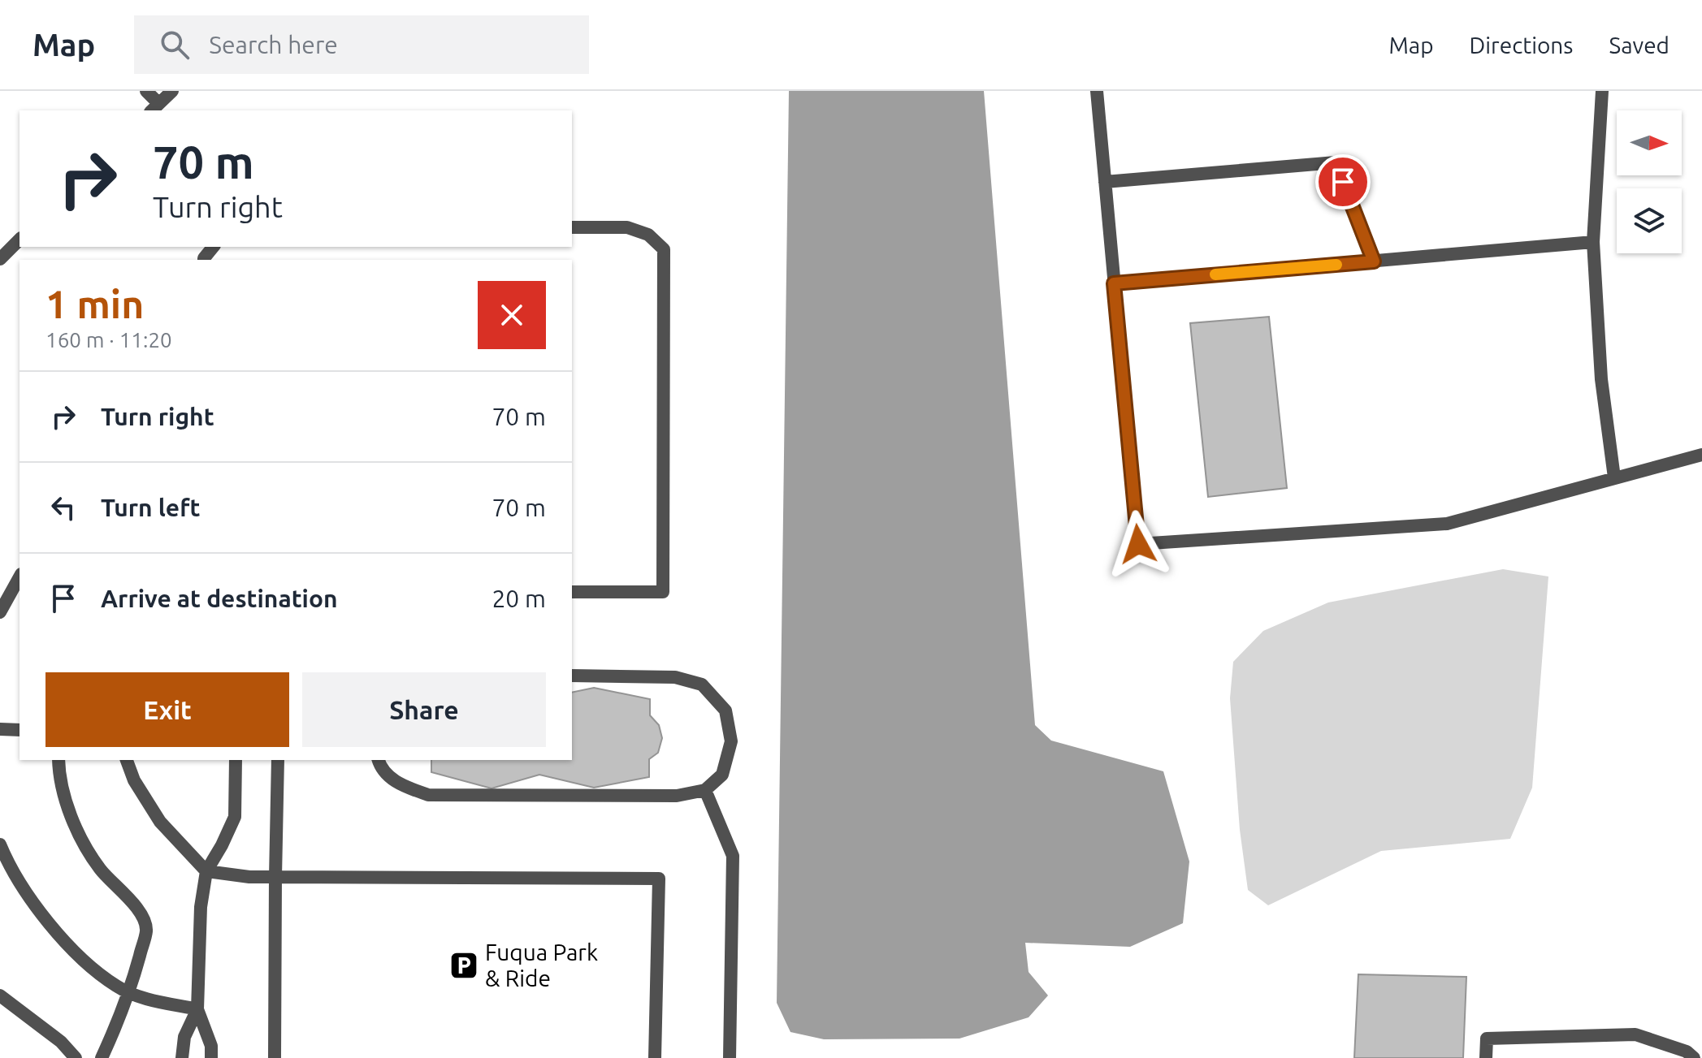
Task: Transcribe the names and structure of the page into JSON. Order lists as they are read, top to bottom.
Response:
{
  "places": {
    "parking": ["Fuqua Park & Ride"]
  },
  "north": "right",
  "page": {
    "header": "Map",
    "search": "Search here",
    "nav": ["Map", "Directions", "Saved"],
    "turn": ["70 m", "Turn right"],
    "heading": ["1 min", "160 m · 11:20"],
    "list": [
      {
        "name": "Turn right",
        "value": "70 m"
      },
      {
        "name": "Turn left",
        "value": "70 m"
      },
      {
        "name": "Arrive at destination",
        "value": "20 m"
      }
    ],
    "buttons": ["Exit", "Share"]
  }
}
